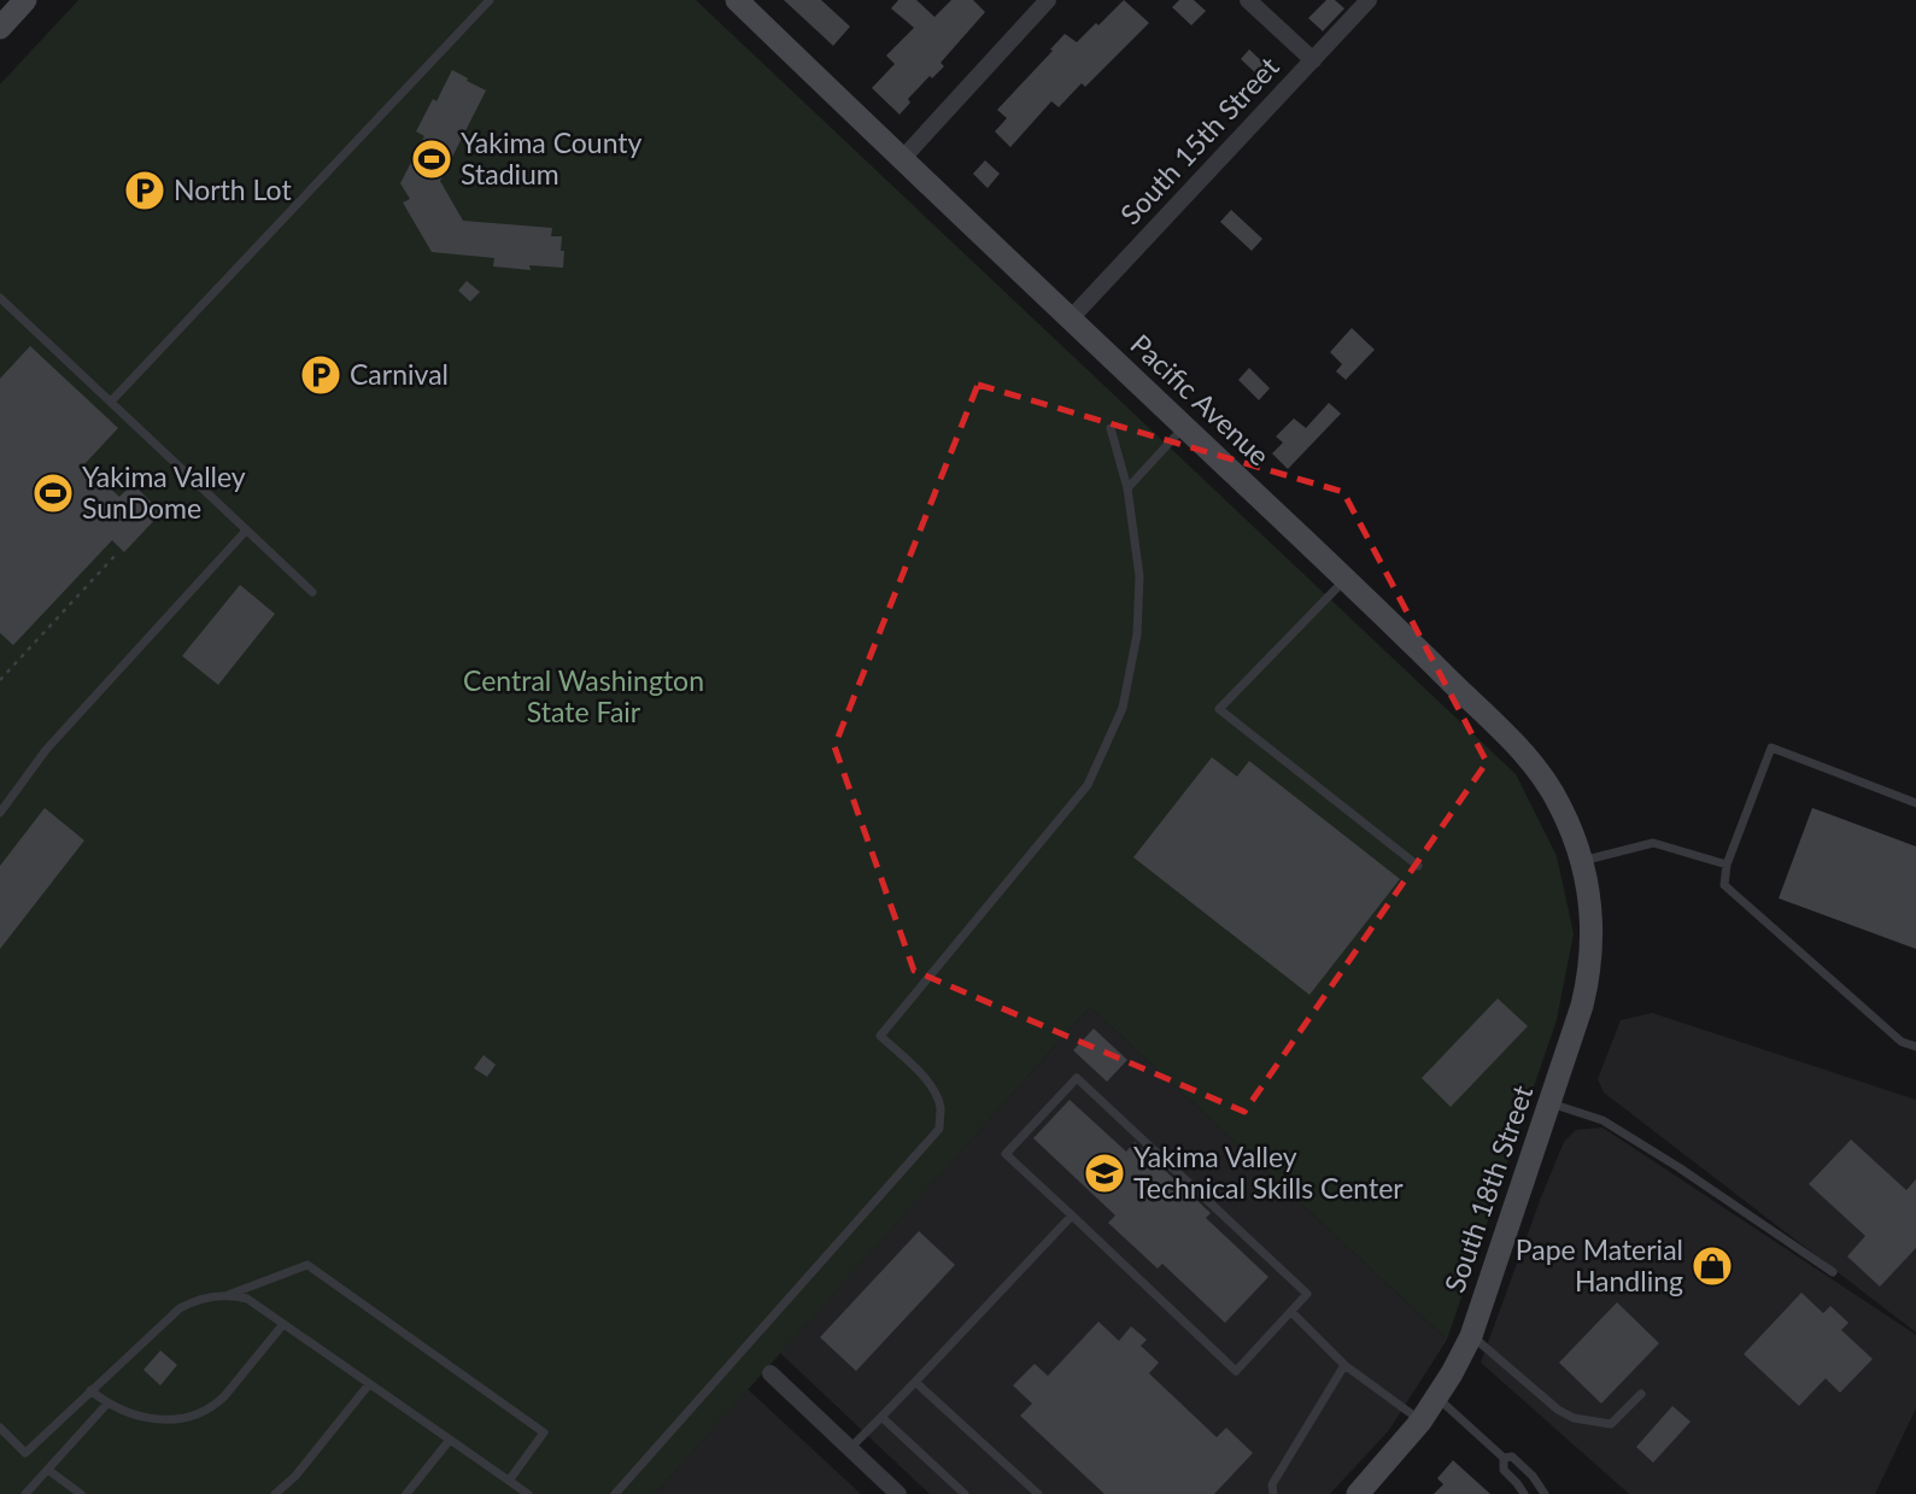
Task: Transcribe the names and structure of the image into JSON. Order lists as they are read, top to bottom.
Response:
{
  "streets": {
    "street": ["South 15th Street", "Pacific Avenue", "South 18th Street"]
  },
  "crossings": [
    ["South 15th Street", "Pacific Avenue"],
    ["Pacific Avenue", "South 18th Street"]
  ],
  "parks": ["Central Washington State Fair"],
  "places": {
    "sports": ["Yakima County Stadium", "Yakima Valley SunDome"],
    "parking": ["North Lot", "Carnival"],
    "school or university": ["Yakima Valley Technical Skills Center"],
    "shop": ["Pape Material Handling"]
  }
}
